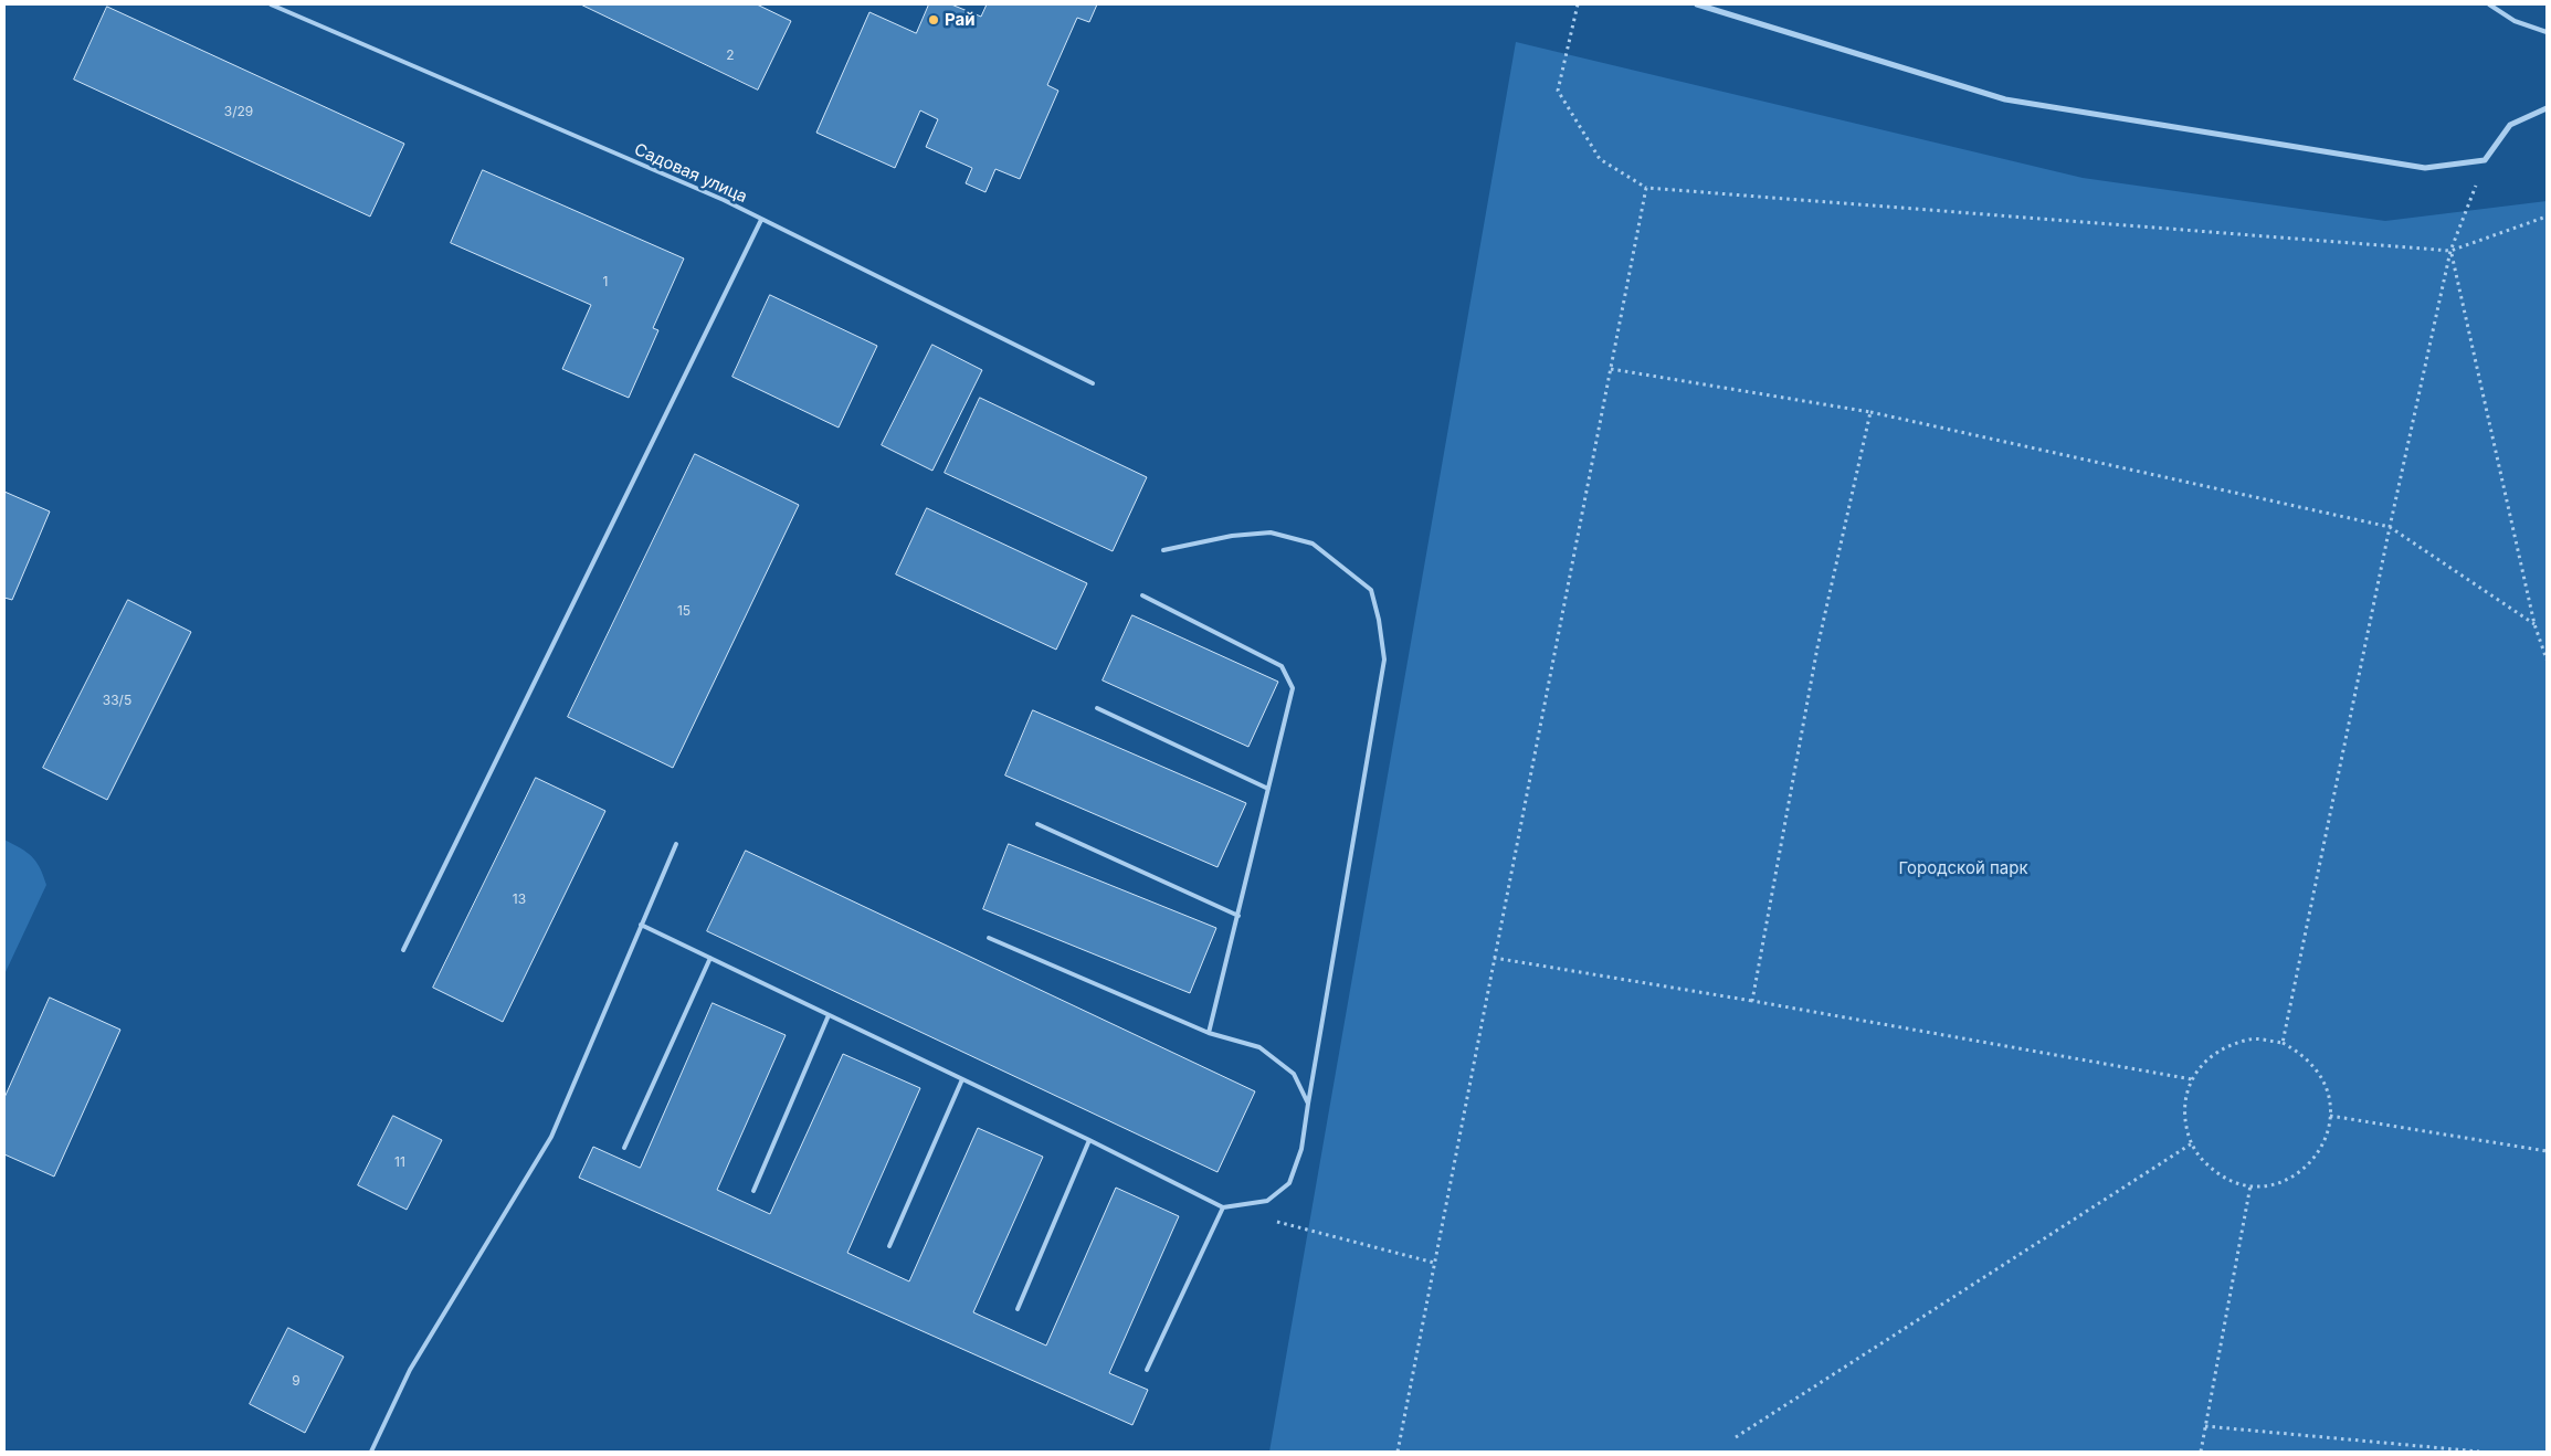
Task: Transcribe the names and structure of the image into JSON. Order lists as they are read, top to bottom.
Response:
{
  "streets": {
    "lane": ["Садовая улица"]
  },
  "parks": ["Городской парк"],
  "places": ["Рай"],
  "house_numbers": [
    "2",
    "3/29",
    "1",
    "15",
    "33/5",
    "13",
    "11",
    "9"
  ]
}
